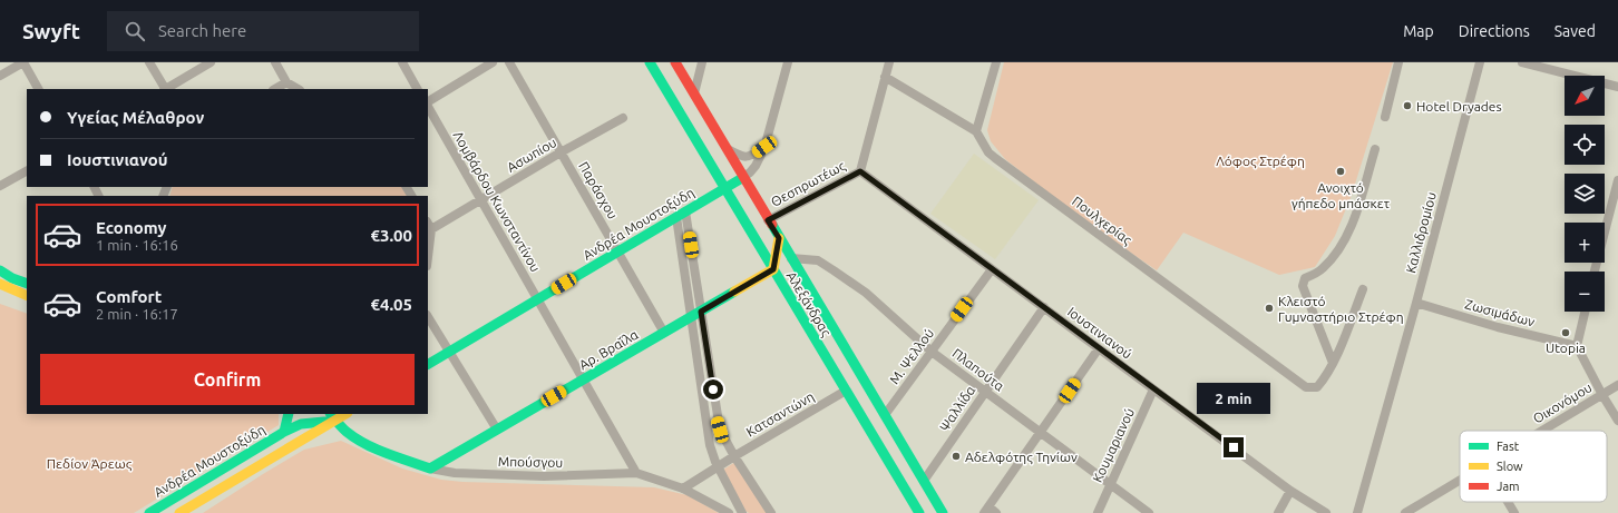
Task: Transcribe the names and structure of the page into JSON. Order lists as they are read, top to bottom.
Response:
{
  "streets": {
    "street": [
      "Ασωπίου",
      "Θεσπρωτέως",
      "Παράσχου",
      "Λομβάρδου Κωνσταντίνου",
      "Πουλχερίας",
      "Ανδρέα Μουστοξύδη",
      "Καλλιδρομίου",
      "Αλεξάνδρας",
      "Ζωσιμάδων",
      "Ιουστινιανού",
      "Αρ. Βραΐλα",
      "Μ. Ψελλού",
      "Πλαπούτα",
      "Οικονόμου",
      "Ψαλλίδα",
      "Κατσαντώνη",
      "Κουμαριανού",
      "Μπούσγου"
    ]
  },
  "crossings": [
    ["Ασωπίου", "Παράσχου"],
    ["Ασωπίου", "Λομβάρδου Κωνσταντίνου"],
    ["Θεσπρωτέως", "Αλεξάνδρας"],
    ["Θεσπρωτέως", "Ιουστινιανού"],
    ["Παράσχου", "Ανδρέα Μουστοξύδη"],
    ["Παράσχου", "Αρ. Βραΐλα"],
    ["Λομβάρδου Κωνσταντίνου", "Ανδρέα Μουστοξύδη"],
    ["Λομβάρδου Κωνσταντίνου", "Αρ. Βραΐλα"],
    ["Λομβάρδου Κωνσταντίνου", "Μπούσγου"],
    ["Ανδρέα Μουστοξύδη", "Αλεξάνδρας"],
    ["Ανδρέα Μουστοξύδη", "Μπούσγου"],
    ["Καλλιδρομίου", "Ζωσιμάδων"],
    ["Αλεξάνδρας", "Αρ. Βραΐλα"],
    ["Αλεξάνδρας", "Μ. Ψελλού"],
    ["Αλεξάνδρας", "Πλαπούτα"],
    ["Αλεξάνδρας", "Ψαλλίδα"],
    ["Αλεξάνδρας", "Κατσαντώνη"],
    ["Ιουστινιανού", "Μ. Ψελλού"],
    ["Ιουστινιανού", "Ψαλλίδα"],
    ["Ιουστινιανού", "Κουμαριανού"],
    ["Αρ. Βραΐλα", "Μπούσγου"],
    ["Μ. Ψελλού", "Πλαπούτα"],
    ["Πλαπούτα", "Ψαλλίδα"],
    ["Πλαπούτα", "Κουμαριανού"],
    ["Κατσαντώνη", "Μπούσγου"]
  ],
  "parks": ["Λόφος Στρέφη", "Πεδίον Άρεως"],
  "places": [
    "Hotel Dryades",
    "Ανοιχτό γήπεδο μπάσκετ",
    "Κλειστό Γυμναστήριο Στρέφη",
    "Utopia",
    "Αδελφότης Τηνίων"
  ],
  "legend": ["Fast", "Slow", "Jam"],
  "north": "bottom left",
  "page": {
    "header": "Swyft",
    "search": "Search here",
    "nav": ["Map", "Directions", "Saved"],
    "map_buttons": ["+", "−"],
    "banner": ["Υγείας Μέλαθρον", "Ιουστινιανού"],
    "list": [
      {
        "name": "Economy",
        "note": "1 min · 16:16",
        "value": "€3.00"
      },
      {
        "name": "Comfort",
        "note": "2 min · 16:17",
        "value": "€4.05"
      }
    ],
    "buttons": "Confirm",
    "bubble": "2 min"
  }
}
